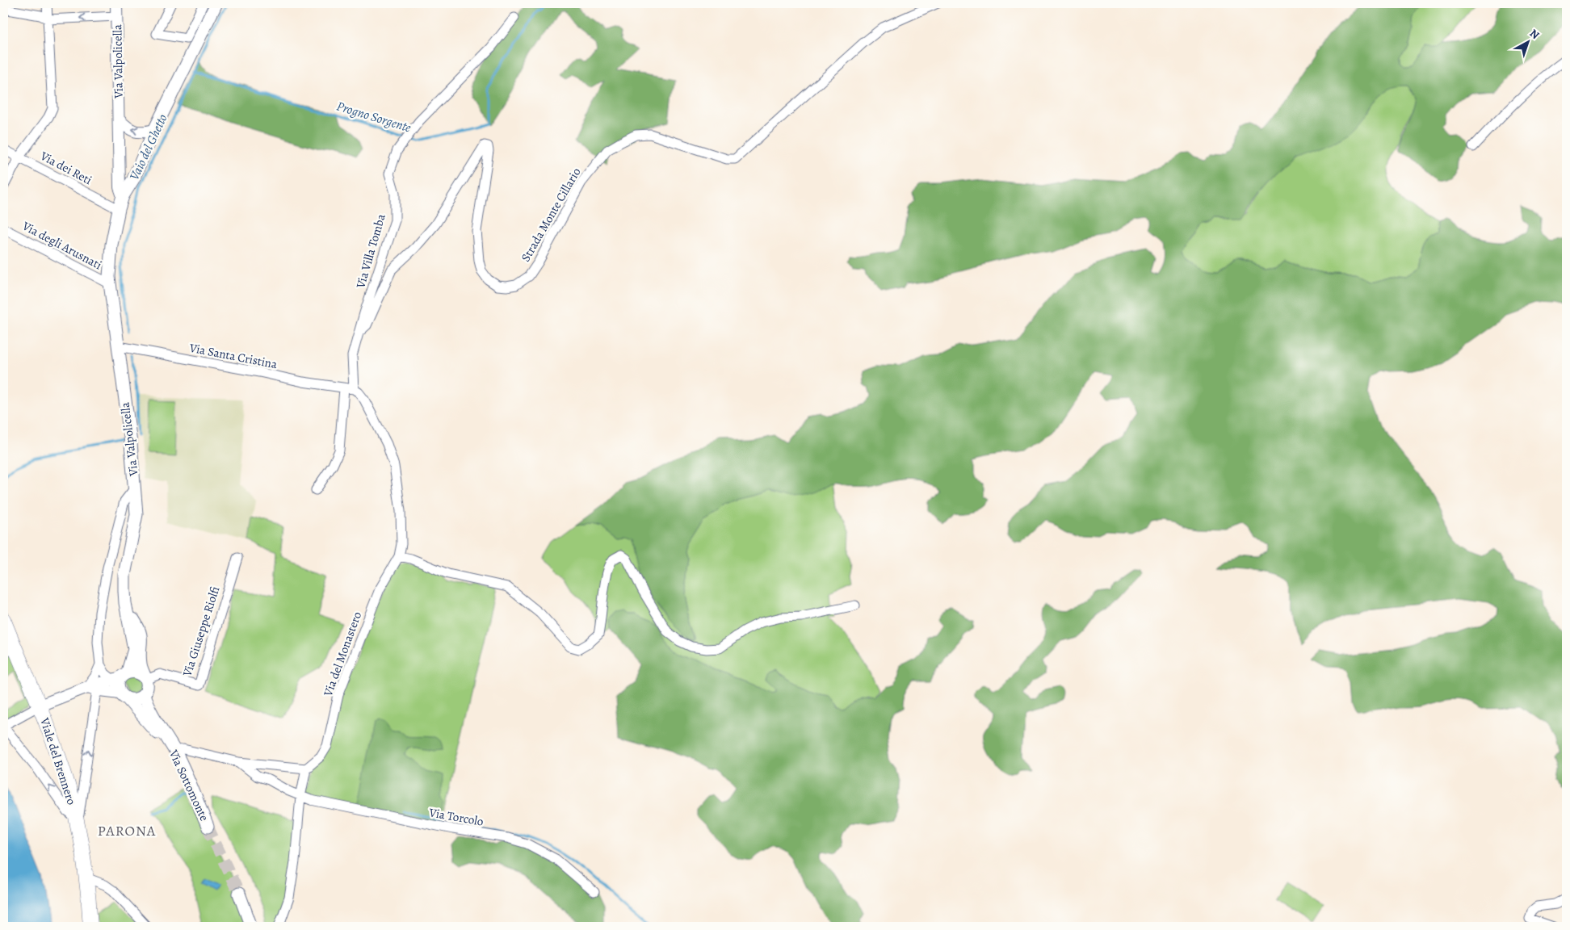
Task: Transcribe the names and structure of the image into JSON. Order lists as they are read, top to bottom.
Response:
{
  "streets": {
    "main road": ["Via Valpolicella", "Viale del Brennero", "Via Sottomonte"],
    "street": [
      "Via dei Reti",
      "Strada Monte Cillario",
      "Via degli Arusnati",
      "Via Villa Tomba",
      "Via Santa Cristina",
      "Via Giuseppe Riolfi",
      "Via del Monastero",
      "Via Torcolo"
    ]
  },
  "crossings": [
    ["Via Valpolicella", "Via dei Reti"],
    ["Via Valpolicella", "Via degli Arusnati"],
    ["Via Valpolicella", "Via Santa Cristina"],
    ["Strada Monte Cillario", "Via Villa Tomba"],
    ["Via Villa Tomba", "Via Santa Cristina"],
    ["Via Villa Tomba", "Via del Monastero"],
    ["Via Santa Cristina", "Via del Monastero"],
    ["Via Giuseppe Riolfi", "Viale del Brennero"],
    ["Via Giuseppe Riolfi", "Via Sottomonte"],
    ["Viale del Brennero", "Via Sottomonte"]
  ],
  "districts": ["PARONA"],
  "water": ["Progno Sorgente", "Vaio del Ghetto"],
  "north": "top right"
}
